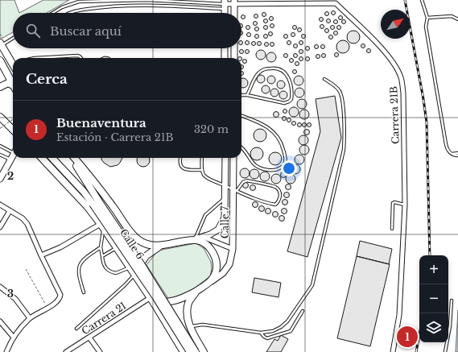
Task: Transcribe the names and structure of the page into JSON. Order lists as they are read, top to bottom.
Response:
{
  "streets": {
    "highway": ["Calle 6"],
    "main road": ["Calle 7"],
    "street": ["Carrera 21B", "Carrera 21"]
  },
  "crossings": [
    ["Calle 7", "Carrera 21"]
  ],
  "north": "top right",
  "page": {
    "search": "Buscar aquí",
    "heading": "Cerca",
    "list": [
      {
        "mark": "1",
        "name": "Buenaventura",
        "note": "Estación · Carrera 21B",
        "value": "320 m"
      }
    ],
    "map_buttons": ["+", "−"],
    "pins": "1"
  },
  "grid": {
    "rows": ["2", "3"]
  }
}
